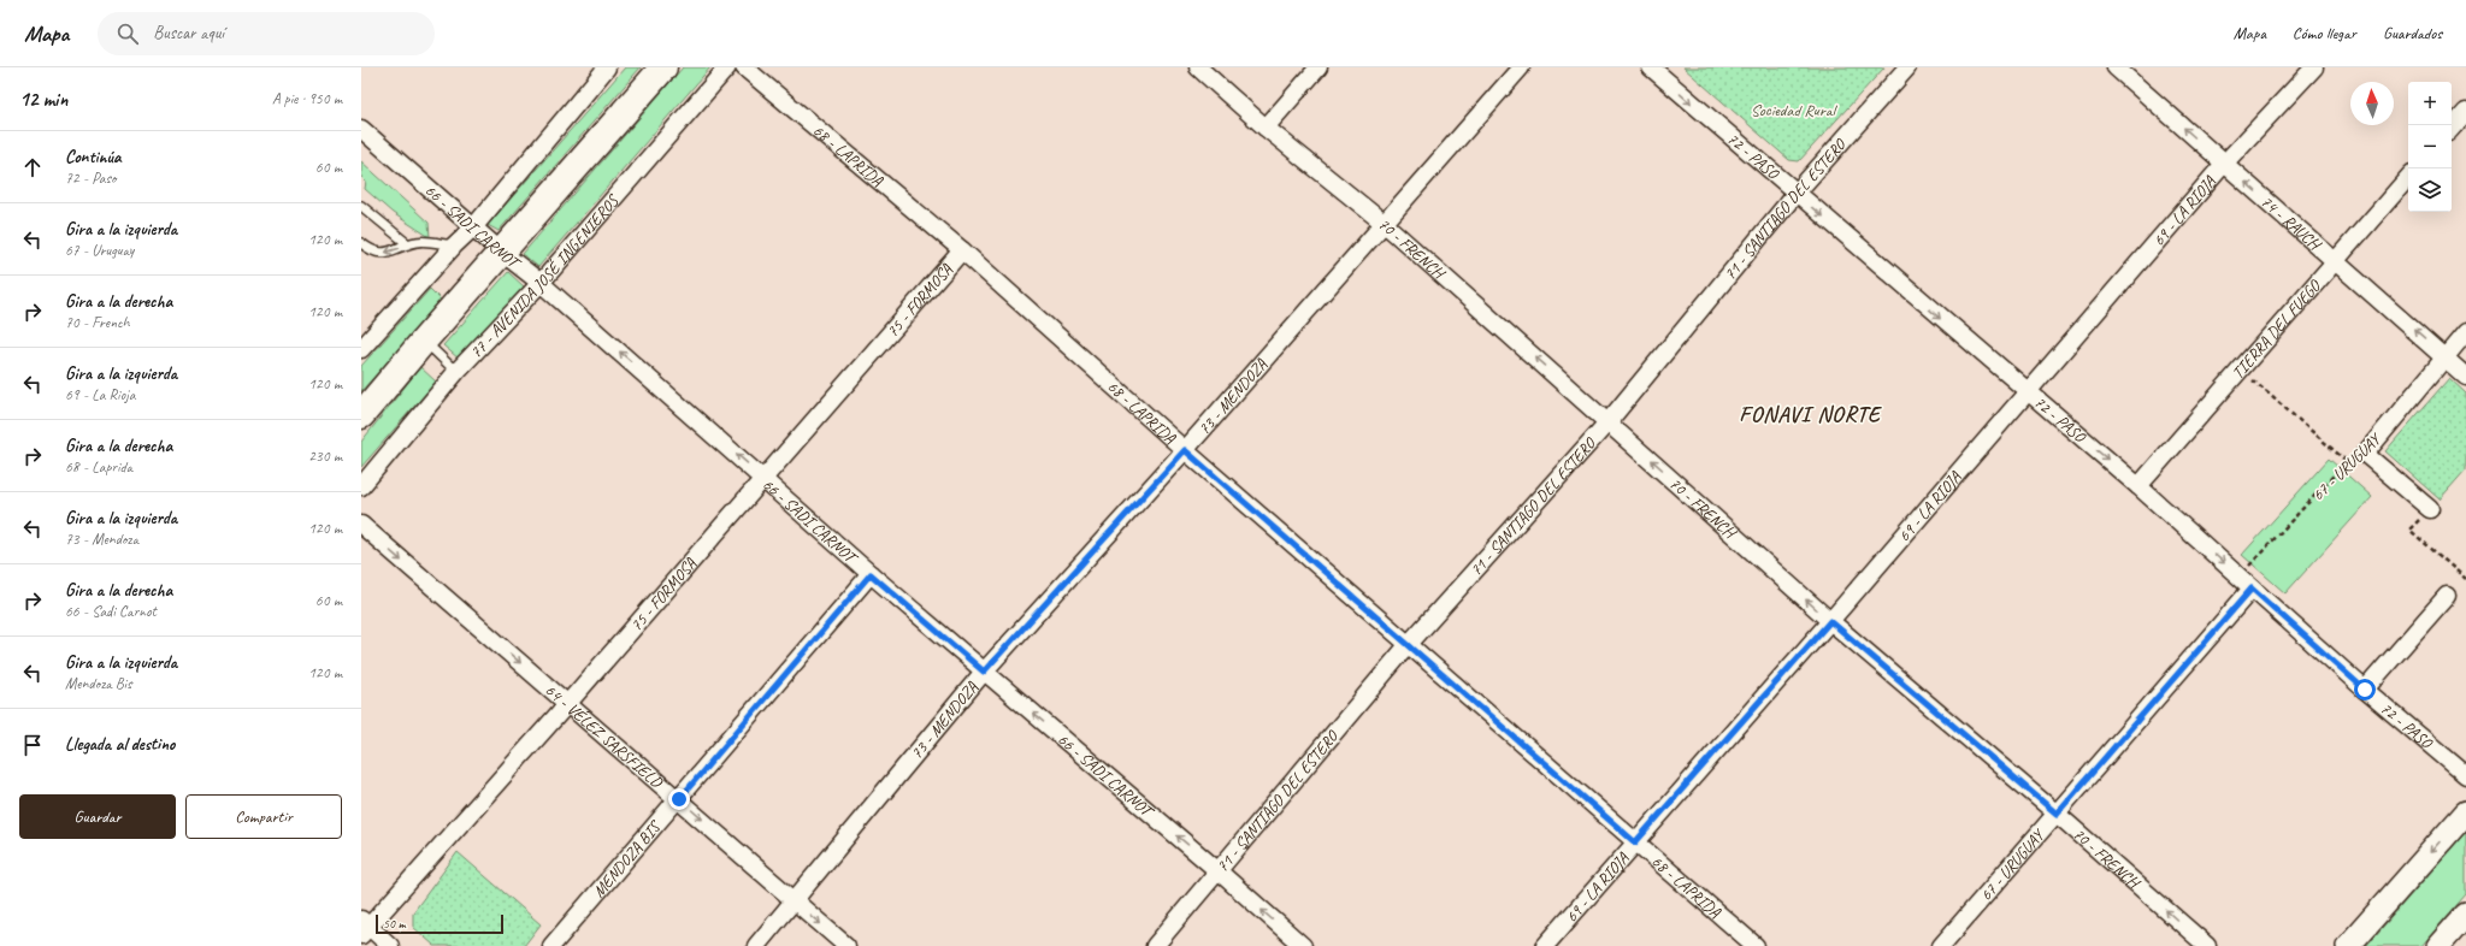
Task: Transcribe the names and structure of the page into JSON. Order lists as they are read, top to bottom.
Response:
{
  "streets": {
    "street": [
      "68 - LAPRIDA",
      "72 - PASO",
      "71 - SANTIAGO DEL ESTERO",
      "69 - LA RIOJA",
      "74 - RAUCH",
      "66 - SADI CARNOT",
      "70 - FRENCH",
      "77 - AVENIDA JOSÉ INGENIEROS",
      "75 - FORMOSA",
      "TIERRA DEL FUEGO",
      "73 - MENDOZA",
      "67 - URUGUAY",
      "64 - VÉLEZ SARSFIELD",
      "MENDOZA BIS"
    ]
  },
  "crossings": [
    ["68 - LAPRIDA", "71 - SANTIAGO DEL ESTERO"],
    ["68 - LAPRIDA", "69 - LA RIOJA"],
    ["68 - LAPRIDA", "75 - FORMOSA"],
    ["68 - LAPRIDA", "73 - MENDOZA"],
    ["72 - PASO", "71 - SANTIAGO DEL ESTERO"],
    ["72 - PASO", "69 - LA RIOJA"],
    ["72 - PASO", "TIERRA DEL FUEGO"],
    ["72 - PASO", "67 - URUGUAY"],
    ["71 - SANTIAGO DEL ESTERO", "66 - SADI CARNOT"],
    ["71 - SANTIAGO DEL ESTERO", "70 - FRENCH"],
    ["69 - LA RIOJA", "74 - RAUCH"],
    ["69 - LA RIOJA", "70 - FRENCH"],
    ["74 - RAUCH", "TIERRA DEL FUEGO"],
    ["74 - RAUCH", "67 - URUGUAY"],
    ["66 - SADI CARNOT", "77 - AVENIDA JOSÉ INGENIEROS"],
    ["66 - SADI CARNOT", "75 - FORMOSA"],
    ["66 - SADI CARNOT", "73 - MENDOZA"],
    ["66 - SADI CARNOT", "MENDOZA BIS"],
    ["70 - FRENCH", "73 - MENDOZA"],
    ["70 - FRENCH", "67 - URUGUAY"],
    ["75 - FORMOSA", "64 - VÉLEZ SARSFIELD"],
    ["73 - MENDOZA", "64 - VÉLEZ SARSFIELD"],
    ["64 - VÉLEZ SARSFIELD", "MENDOZA BIS"]
  ],
  "one_way": [
    "72 - PASO",
    "74 - RAUCH",
    "66 - SADI CARNOT",
    "70 - FRENCH",
    "64 - VÉLEZ SARSFIELD"
  ],
  "districts": ["FONAVI NORTE"],
  "parks": ["Sociedad Rural"],
  "scale_bar": "50 m",
  "north": "top",
  "page": {
    "header": "Mapa",
    "search": "Buscar aquí",
    "nav": ["Mapa", "Cómo llegar", "Guardados"],
    "heading": ["12 min", "A pie · 950 m"],
    "map_buttons": ["+", "−"],
    "list": [
      ["Continúa", "72 - Paso", "60 m"],
      ["Gira a la izquierda", "67 - Uruguay", "120 m"],
      ["Gira a la derecha", "70 - French", "120 m"],
      ["Gira a la izquierda", "69 - La Rioja", "120 m"],
      ["Gira a la derecha", "68 - Laprida", "230 m"],
      ["Gira a la izquierda", "73 - Mendoza", "120 m"],
      ["Gira a la derecha", "66 - Sadi Carnot", "60 m"],
      ["Gira a la izquierda", "Mendoza Bis", "120 m"],
      "Llegada al destino"
    ],
    "buttons": ["Guardar", "Compartir"],
    "scale": "50 m"
  }
}
